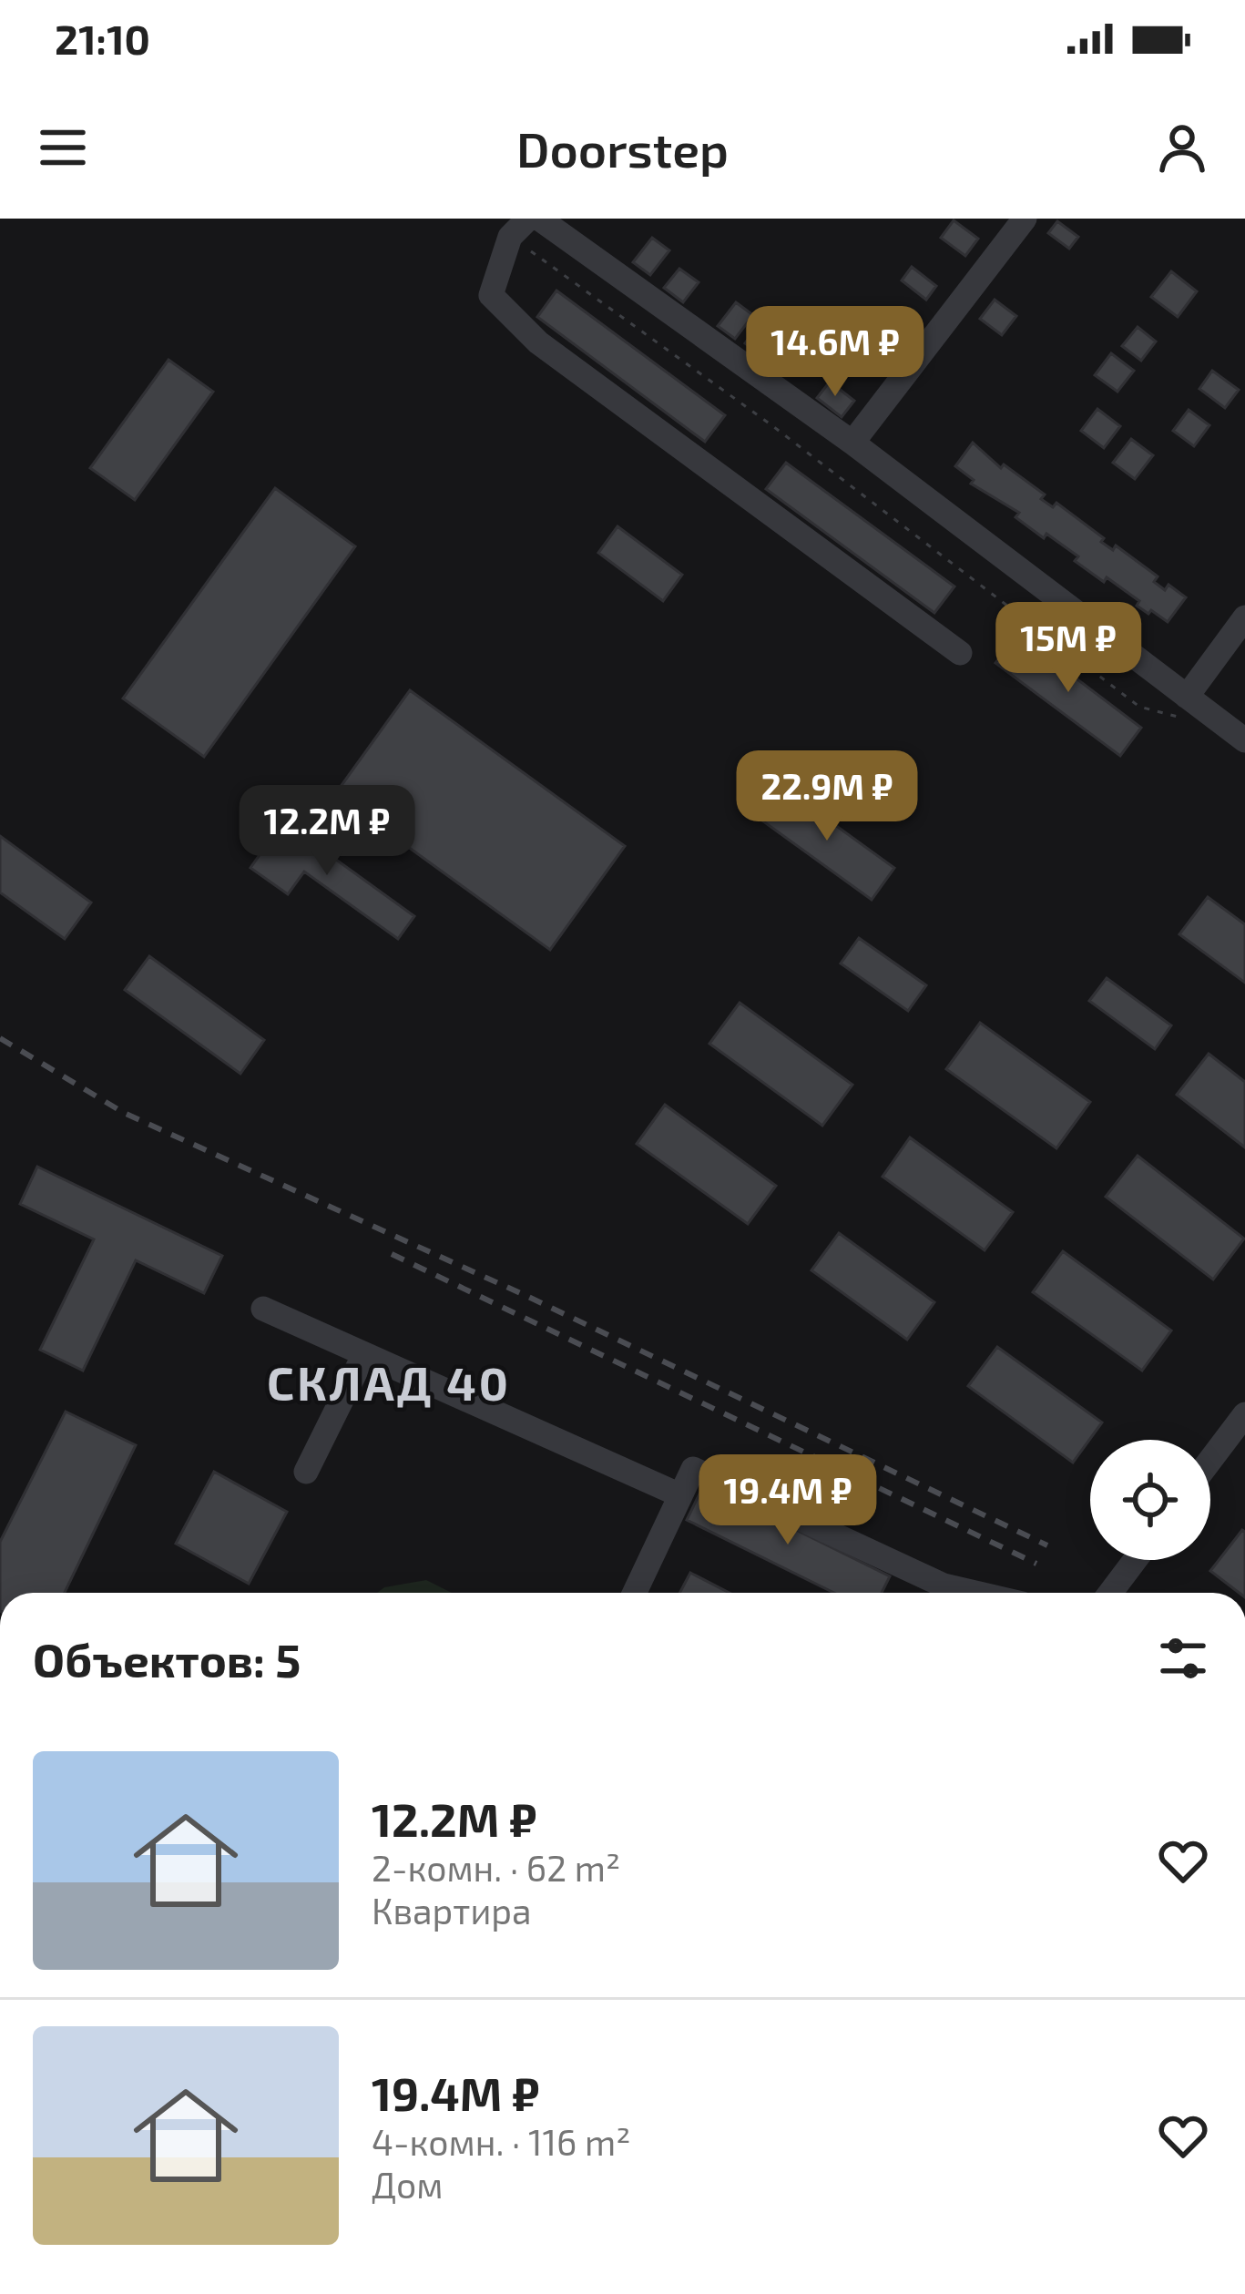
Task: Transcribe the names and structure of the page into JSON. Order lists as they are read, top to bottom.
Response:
{
  "districts": ["СКЛАД 40"],
  "page": {
    "status": "21:10",
    "header": "Doorstep",
    "price": [
      "14.6M ₽",
      "15M ₽",
      "22.9M ₽",
      "12.2M ₽",
      "19.4M ₽"
    ],
    "heading": "Объектов: 5",
    "list": [
      {
        "name": "12.2M ₽",
        "note": "2-комн. · 62 m² · Квартира"
      },
      {
        "name": "19.4M ₽",
        "note": "4-комн. · 116 m² · Дом"
      }
    ]
  }
}
